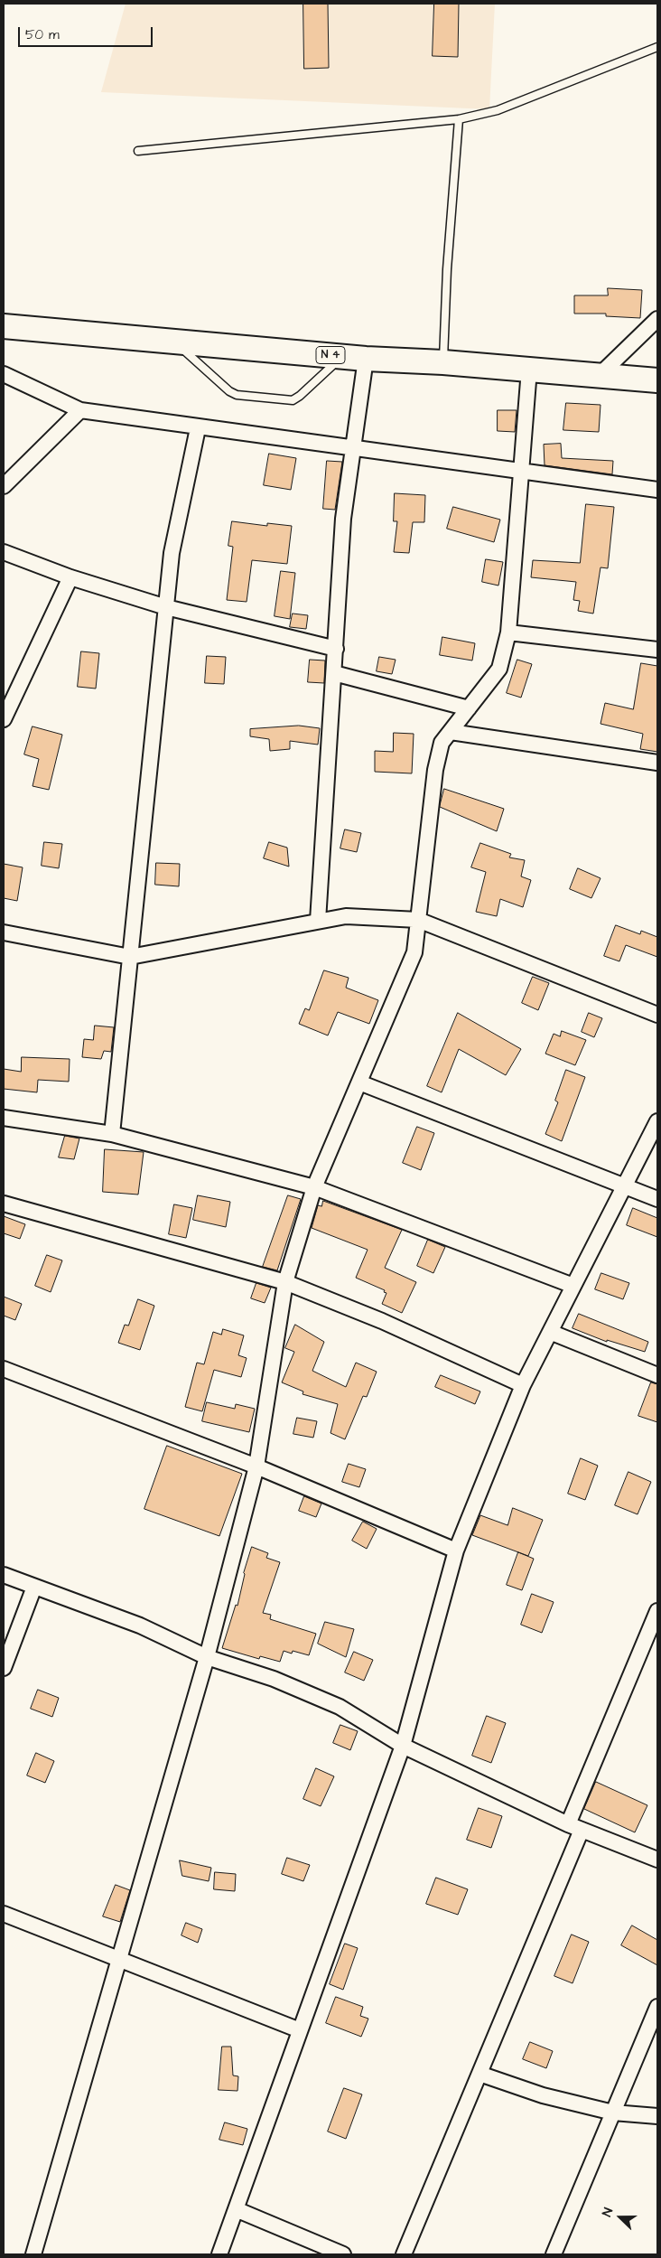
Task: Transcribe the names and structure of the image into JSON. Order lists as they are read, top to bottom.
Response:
{
  "streets": {
    "highway": ["N 4"]
  },
  "scale_bar": "50 m",
  "north": "left"
}
